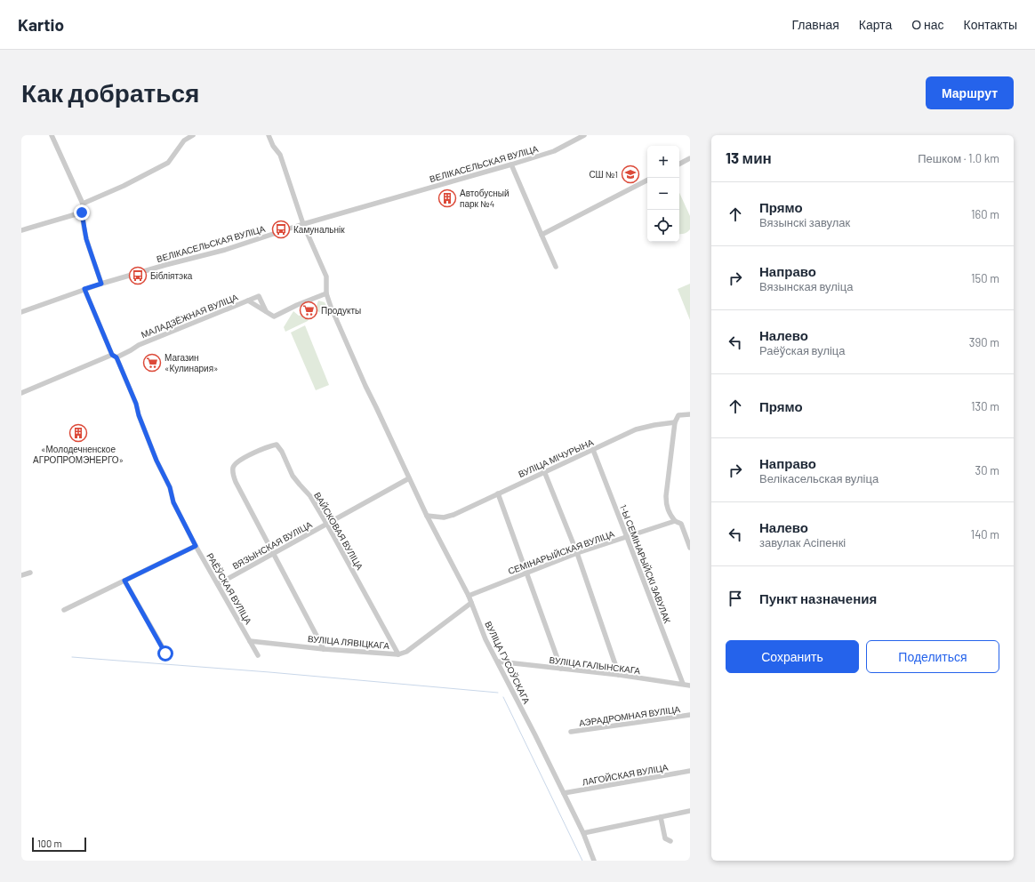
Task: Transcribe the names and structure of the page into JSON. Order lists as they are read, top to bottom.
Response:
{
  "streets": {
    "street": [
      "ВЕЛІКАСЕЛЬСКАЯ ВУЛІЦА",
      "МАЛАДЗЁЖНАЯ ВУЛІЦА",
      "ВУЛІЦА МІЧУРЫНА",
      "ВАЙСКОВАЯ ВУЛІЦА",
      "ВЯЗЫНСКАЯ ВУЛІЦА",
      "СЕМІНАРЫЙСКАЯ ВУЛІЦА",
      "1-Ы СЕМІНАРЫЙСКІ ЗАВУЛАК",
      "РАЁЎСКАЯ ВУЛІЦА",
      "ВУЛІЦА ЛЯВІЦКАГА",
      "ВУЛІЦА ГУСОЎСКАГА",
      "ВУЛІЦА ГАЛЫНСКАГА",
      "АЭРАДРОМНАЯ ВУЛІЦА",
      "ЛАГОЙСКАЯ ВУЛІЦА"
    ]
  },
  "crossings": [
    ["ВЕЛІКАСЕЛЬСКАЯ ВУЛІЦА", "РАЁЎСКАЯ ВУЛІЦА"],
    ["МАЛАДЗЁЖНАЯ ВУЛІЦА", "РАЁЎСКАЯ ВУЛІЦА"],
    ["ВУЛІЦА МІЧУРЫНА", "1-Ы СЕМІНАРЫЙСКІ ЗАВУЛАК"],
    ["ВУЛІЦА МІЧУРЫНА", "ВУЛІЦА ГУСОЎСКАГА"],
    ["ВАЙСКОВАЯ ВУЛІЦА", "ВЯЗЫНСКАЯ ВУЛІЦА"],
    ["ВАЙСКОВАЯ ВУЛІЦА", "ВУЛІЦА ЛЯВІЦКАГА"],
    ["ВЯЗЫНСКАЯ ВУЛІЦА", "РАЁЎСКАЯ ВУЛІЦА"],
    ["ВЯЗЫНСКАЯ ВУЛІЦА", "ВУЛІЦА ГУСОЎСКАГА"],
    ["СЕМІНАРЫЙСКАЯ ВУЛІЦА", "1-Ы СЕМІНАРЫЙСКІ ЗАВУЛАК"],
    ["СЕМІНАРЫЙСКАЯ ВУЛІЦА", "ВУЛІЦА ГУСОЎСКАГА"],
    ["1-Ы СЕМІНАРЫЙСКІ ЗАВУЛАК", "ВУЛІЦА ГАЛЫНСКАГА"],
    ["РАЁЎСКАЯ ВУЛІЦА", "ВУЛІЦА ЛЯВІЦКАГА"],
    ["ВУЛІЦА ЛЯВІЦКАГА", "ВУЛІЦА ГУСОЎСКАГА"],
    ["ВУЛІЦА ГУСОЎСКАГА", "ВУЛІЦА ГАЛЫНСКАГА"],
    ["ВУЛІЦА ГУСОЎСКАГА", "ЛАГОЙСКАЯ ВУЛІЦА"]
  ],
  "places": {
    "school or university": ["СШ №1"],
    "building": ["Автобусный парк №4", "«Молодечненское АГРОПРОМЭНЕРГО»"],
    "bus stop": ["Камунальнік", "Бібліятэка"],
    "supermarket": ["Продукты", "Магазин «Кулинария»"]
  },
  "scale_bar": "100 m",
  "page": {
    "header": "Kartio",
    "nav": [
      "Главная",
      "Карта",
      "О нас",
      "Контакты"
    ],
    "buttons": [
      "Маршрут",
      ["Сохранить", "Поделиться"]
    ],
    "title": "Как добраться",
    "heading": ["13 мин", "Пешком · 1.0 km"],
    "map_buttons": ["+", "−"],
    "list": [
      ["Прямо", "Вязынскі завулак", "160 m"],
      ["Направо", "Вязынская вуліца", "150 m"],
      ["Налево", "Раёўская вуліца", "390 m"],
      ["Прямо", "130 m"],
      ["Направо", "Велікасельская вуліца", "30 m"],
      ["Налево", "завулак Асіпенкі", "140 m"],
      "Пункт назначения"
    ],
    "scale": "100 m"
  }
}
